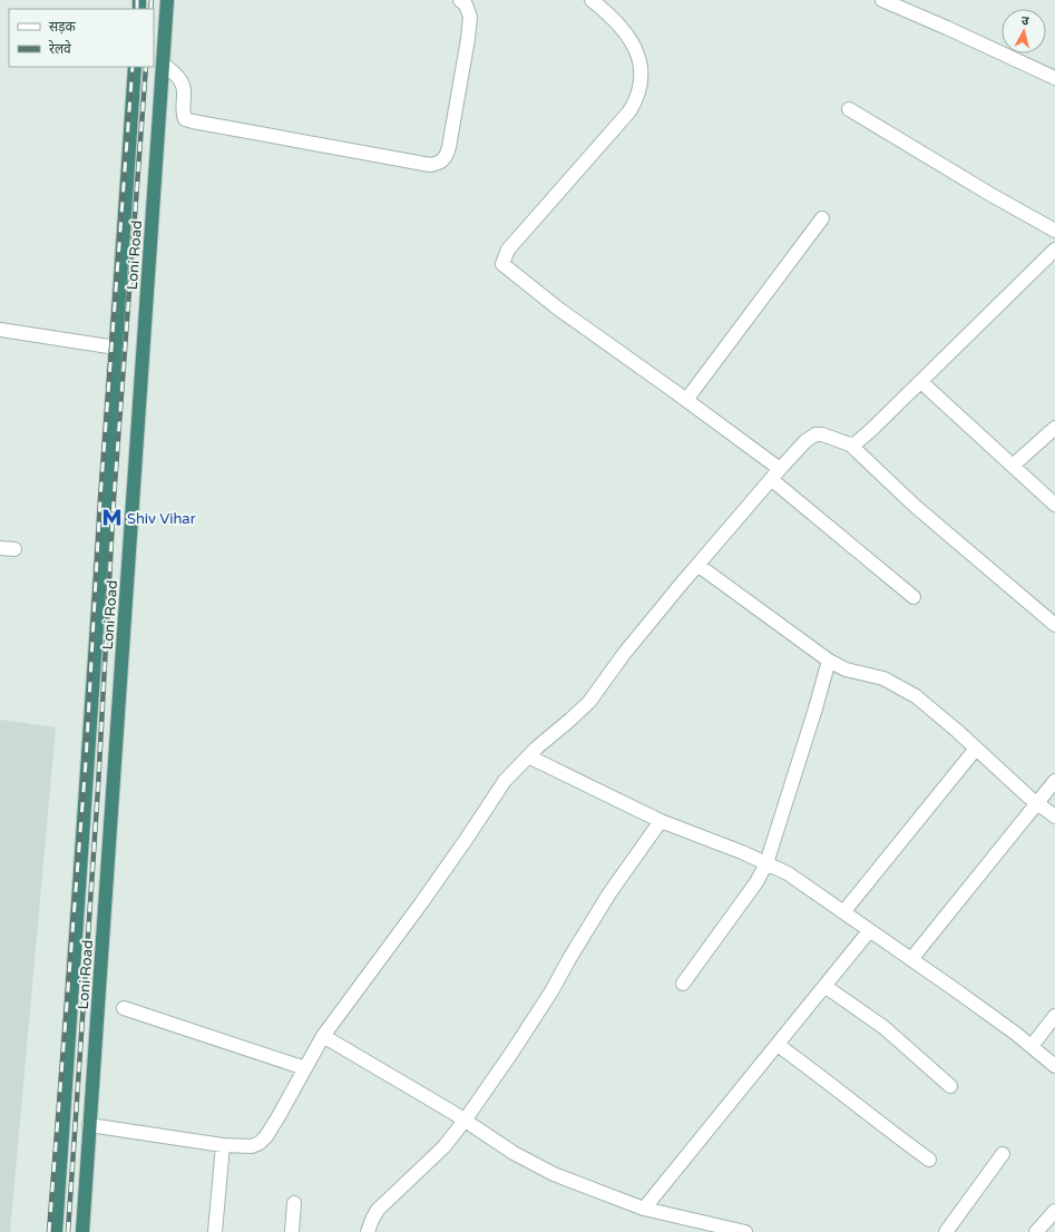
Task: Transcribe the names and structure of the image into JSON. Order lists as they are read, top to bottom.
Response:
{
  "streets": {
    "highway": ["Loni Road"]
  },
  "places": {
    "metro station": ["Shiv Vihar"]
  },
  "legend": ["सड़क", "रेलवे"],
  "north": "top"
}
